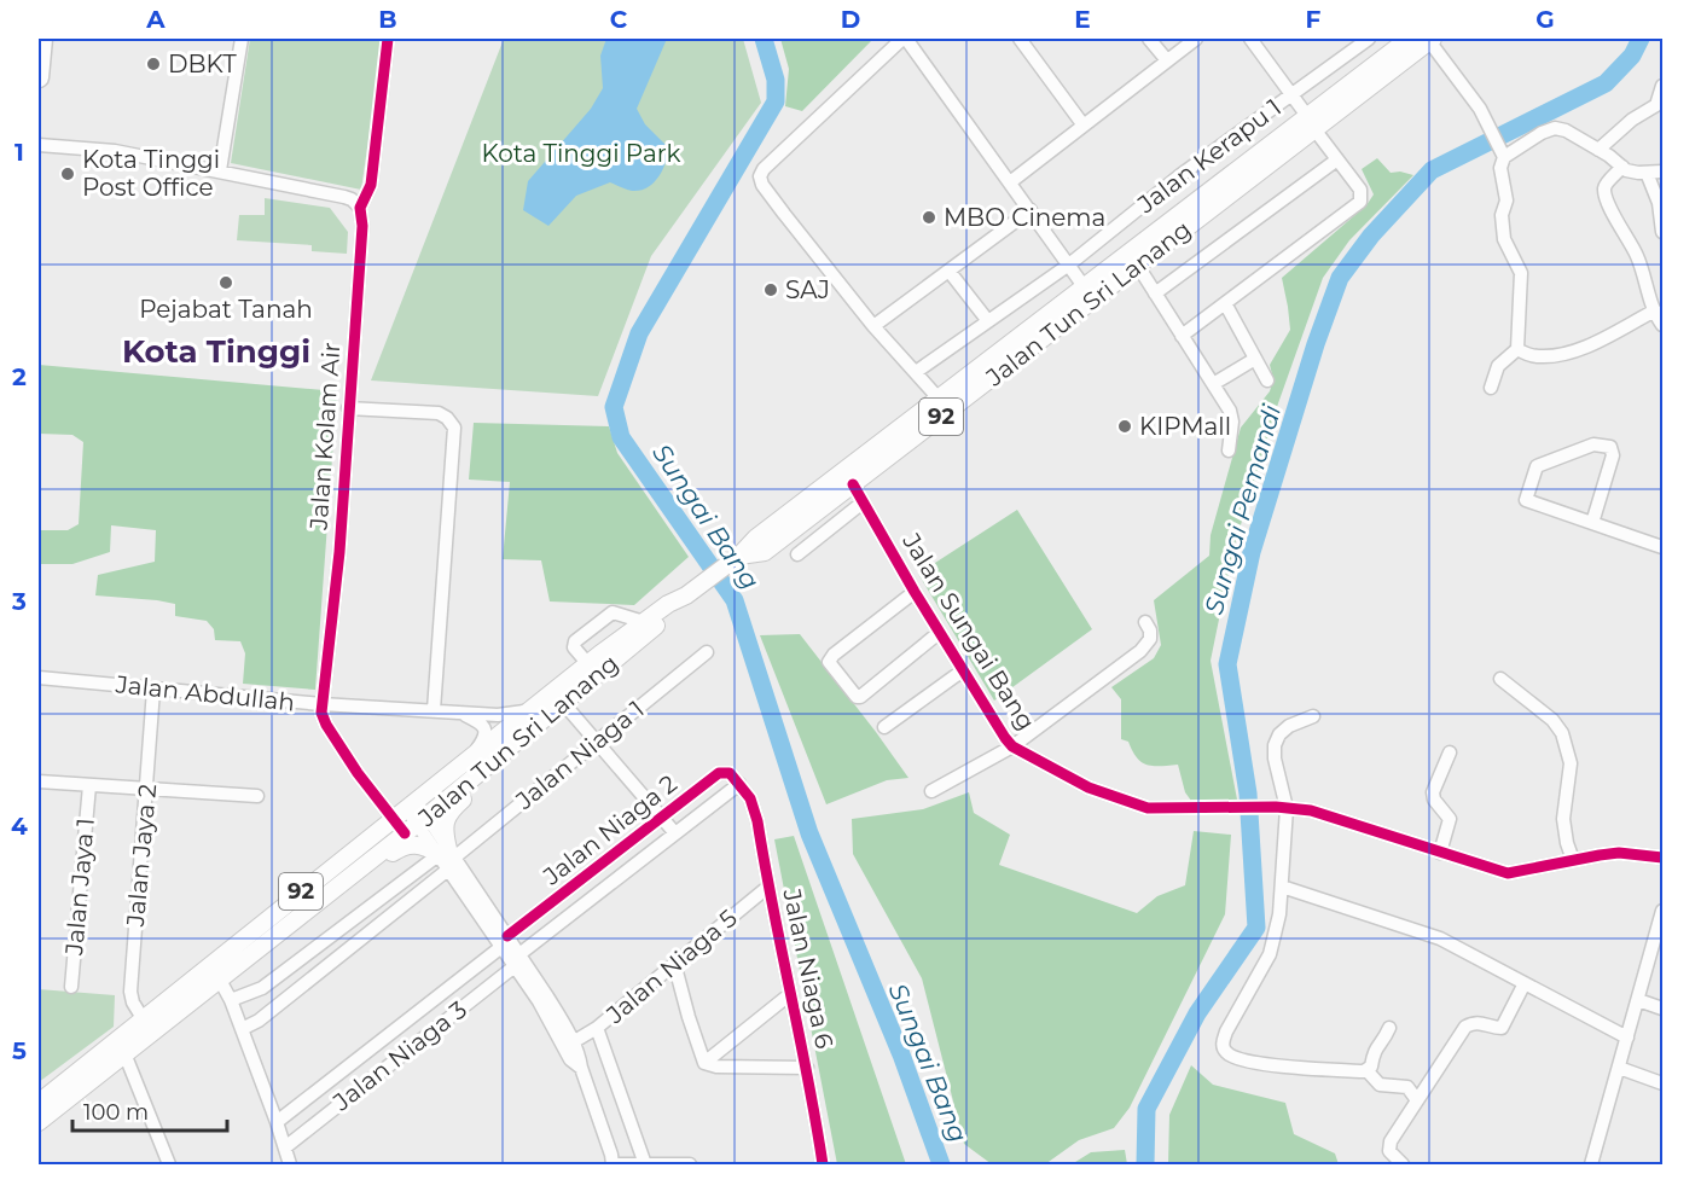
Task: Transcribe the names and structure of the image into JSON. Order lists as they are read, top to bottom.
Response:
{
  "streets": {
    "main road": ["Jalan Tun Sri Lanang", "92"],
    "street": [
      "Jalan Kerapu 1",
      "Jalan Kolam Air",
      "Jalan Sungai Bang",
      "Jalan Abdullah",
      "Jalan Niaga 1",
      "Jalan Niaga 2",
      "Jalan Jaya 2",
      "Jalan Jaya 1",
      "Jalan Niaga 5",
      "Jalan Niaga 6",
      "Jalan Niaga 3"
    ]
  },
  "crossings": [
    ["Jalan Tun Sri Lanang", "Jalan Kolam Air"],
    ["Jalan Tun Sri Lanang", "Jalan Sungai Bang"],
    ["Jalan Tun Sri Lanang", "Jalan Abdullah"],
    ["Jalan Tun Sri Lanang", "Jalan Jaya 2"],
    ["Jalan Kolam Air", "Jalan Abdullah"],
    ["Jalan Kolam Air", "Jalan Niaga 1"],
    ["Jalan Kolam Air", "Jalan Niaga 2"],
    ["Jalan Kolam Air", "Jalan Niaga 3"],
    ["Jalan Abdullah", "Jalan Jaya 2"],
    ["Jalan Niaga 2", "Jalan Niaga 6"],
    ["Jalan Niaga 2", "Jalan Niaga 3"],
    ["Jalan Niaga 5", "Jalan Niaga 6"],
    ["Jalan Niaga 6", "Jalan Niaga 3"]
  ],
  "districts": ["Kota Tinggi"],
  "water": ["Sungai Pemandi", "Sungai Bang"],
  "parks": ["Kota Tinggi Park"],
  "places": [
    "DBKT",
    "Kota Tinggi Post Office",
    "MBO Cinema",
    "Pejabat Tanah",
    "SAJ",
    "KIPMall"
  ],
  "scale_bar": "100 m",
  "grid": {
    "columns": [
      "A",
      "B",
      "C",
      "D",
      "E",
      "F",
      "G"
    ],
    "rows": [
      "1",
      "2",
      "3",
      "4",
      "5"
    ]
  }
}
